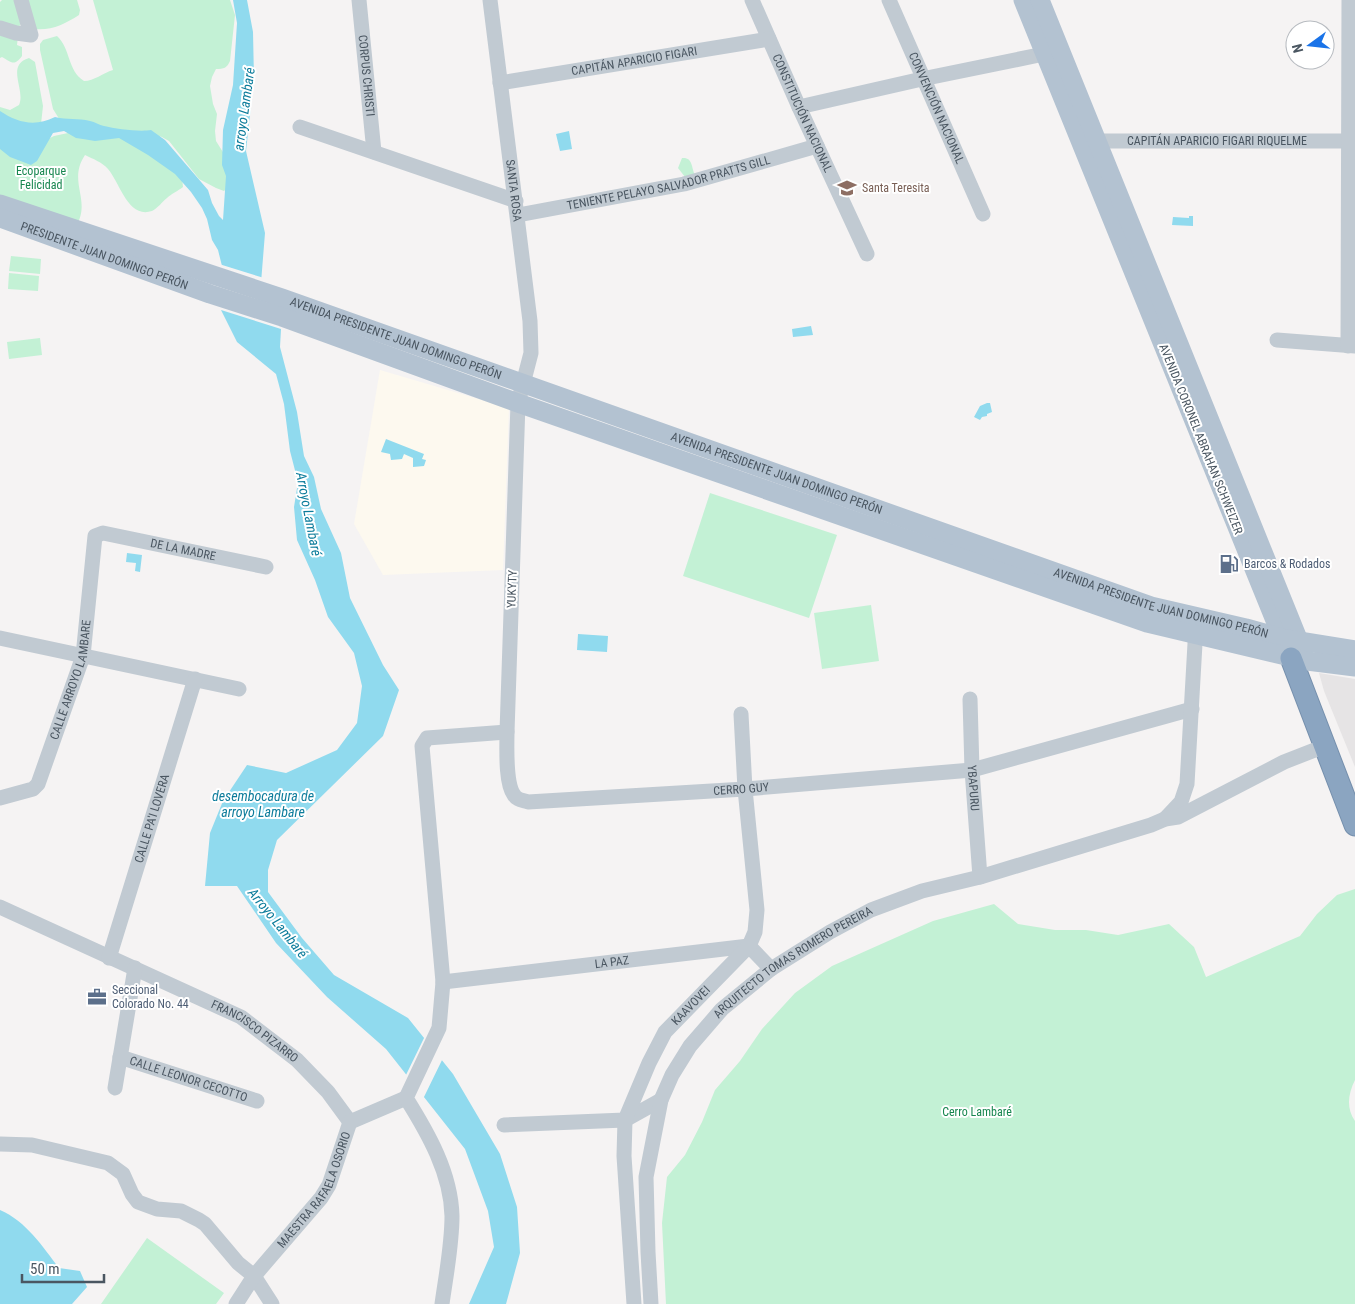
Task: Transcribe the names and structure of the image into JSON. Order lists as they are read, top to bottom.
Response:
{
  "streets": {
    "highway": ["AVENIDA CORONEL ABRAHAN SCHWEIZER"],
    "main road": ["PRESIDENTE JUAN DOMINGO PERÓN", "AVENIDA PRESIDENTE JUAN DOMINGO PERÓN"],
    "street": [
      "CAPITÁN APARICIO FIGARI",
      "CORPUS CHRISTI",
      "CONVENCIÓN NACIONAL",
      "CONSTITUCIÓN NACIONAL",
      "CAPITÁN APARICIO FIGARI RIQUELME",
      "TENIENTE PELAYO SALVADOR PRATTS GILL",
      "SANTA ROSA",
      "DE LA MADRE",
      "YUKYTY",
      "CALLE ARROYO LAMBARE",
      "YBAPURU",
      "CERRO GUY",
      "CALLE PA'I LOVERA",
      "LA PAZ",
      "ARQUITECTO TOMAS ROMERO PEREIRA",
      "KAAVOVEI",
      "FRANCISCO PIZARRO",
      "CALLE LEONOR CECOTTO",
      "MAESTRA RAFAELA OSORIO"
    ]
  },
  "crossings": [
    ["CAPITÁN APARICIO FIGARI", "CONSTITUCIÓN NACIONAL"],
    ["CAPITÁN APARICIO FIGARI", "SANTA ROSA"],
    ["CONSTITUCIÓN NACIONAL", "TENIENTE PELAYO SALVADOR PRATTS GILL"],
    ["CAPITÁN APARICIO FIGARI RIQUELME", "AVENIDA CORONEL ABRAHAN SCHWEIZER"],
    ["TENIENTE PELAYO SALVADOR PRATTS GILL", "SANTA ROSA"],
    ["SANTA ROSA", "AVENIDA PRESIDENTE JUAN DOMINGO PERÓN"],
    ["SANTA ROSA", "YUKYTY"],
    ["PRESIDENTE JUAN DOMINGO PERÓN", "AVENIDA PRESIDENTE JUAN DOMINGO PERÓN"],
    ["AVENIDA PRESIDENTE JUAN DOMINGO PERÓN", "AVENIDA CORONEL ABRAHAN SCHWEIZER"],
    ["AVENIDA PRESIDENTE JUAN DOMINGO PERÓN", "YUKYTY"],
    ["AVENIDA PRESIDENTE JUAN DOMINGO PERÓN", "ARQUITECTO TOMAS ROMERO PEREIRA"],
    ["AVENIDA CORONEL ABRAHAN SCHWEIZER", "ARQUITECTO TOMAS ROMERO PEREIRA"],
    ["DE LA MADRE", "CALLE ARROYO LAMBARE"],
    ["YUKYTY", "CERRO GUY"],
    ["YBAPURU", "CERRO GUY"],
    ["YBAPURU", "ARQUITECTO TOMAS ROMERO PEREIRA"],
    ["CERRO GUY", "ARQUITECTO TOMAS ROMERO PEREIRA"],
    ["CERRO GUY", "KAAVOVEI"],
    ["CALLE PA'I LOVERA", "FRANCISCO PIZARRO"],
    ["LA PAZ", "KAAVOVEI"],
    ["FRANCISCO PIZARRO", "MAESTRA RAFAELA OSORIO"]
  ],
  "water": ["arroyo Lambaré", "Arroyo Lambaré", "desembocadura de arroyo Lambare"],
  "parks": ["Ecoparque Felicidad", "Cerro Lambaré"],
  "places": {
    "school or university": ["Santa Teresita"],
    "fuel station": ["Barcos & Rodados"],
    "office": ["Seccional Colorado No. 44"]
  },
  "scale_bar": "50 m",
  "north": "left"
}
